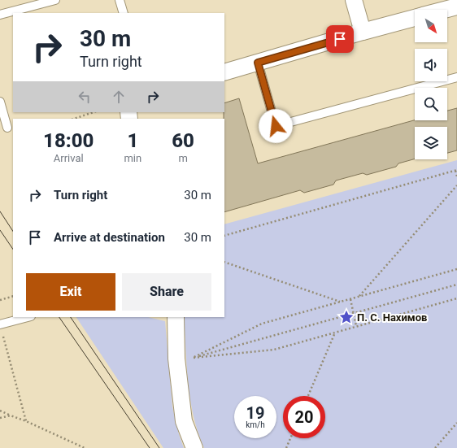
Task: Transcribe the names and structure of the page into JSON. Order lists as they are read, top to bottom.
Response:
{
  "places": {
    "place": ["П. С. Нахимов"]
  },
  "north": "bottom right",
  "page": {
    "turn": ["30 m", "Turn right"],
    "eta": [
      "18:00",
      "Arrival",
      "1",
      "min",
      "60",
      "m"
    ],
    "list": [
      {
        "name": "Turn right",
        "value": "30 m"
      },
      {
        "name": "Arrive at destination",
        "value": "30 m"
      }
    ],
    "buttons": ["Exit", "Share"],
    "speed": "19 km/h",
    "limit": "20"
  }
}
